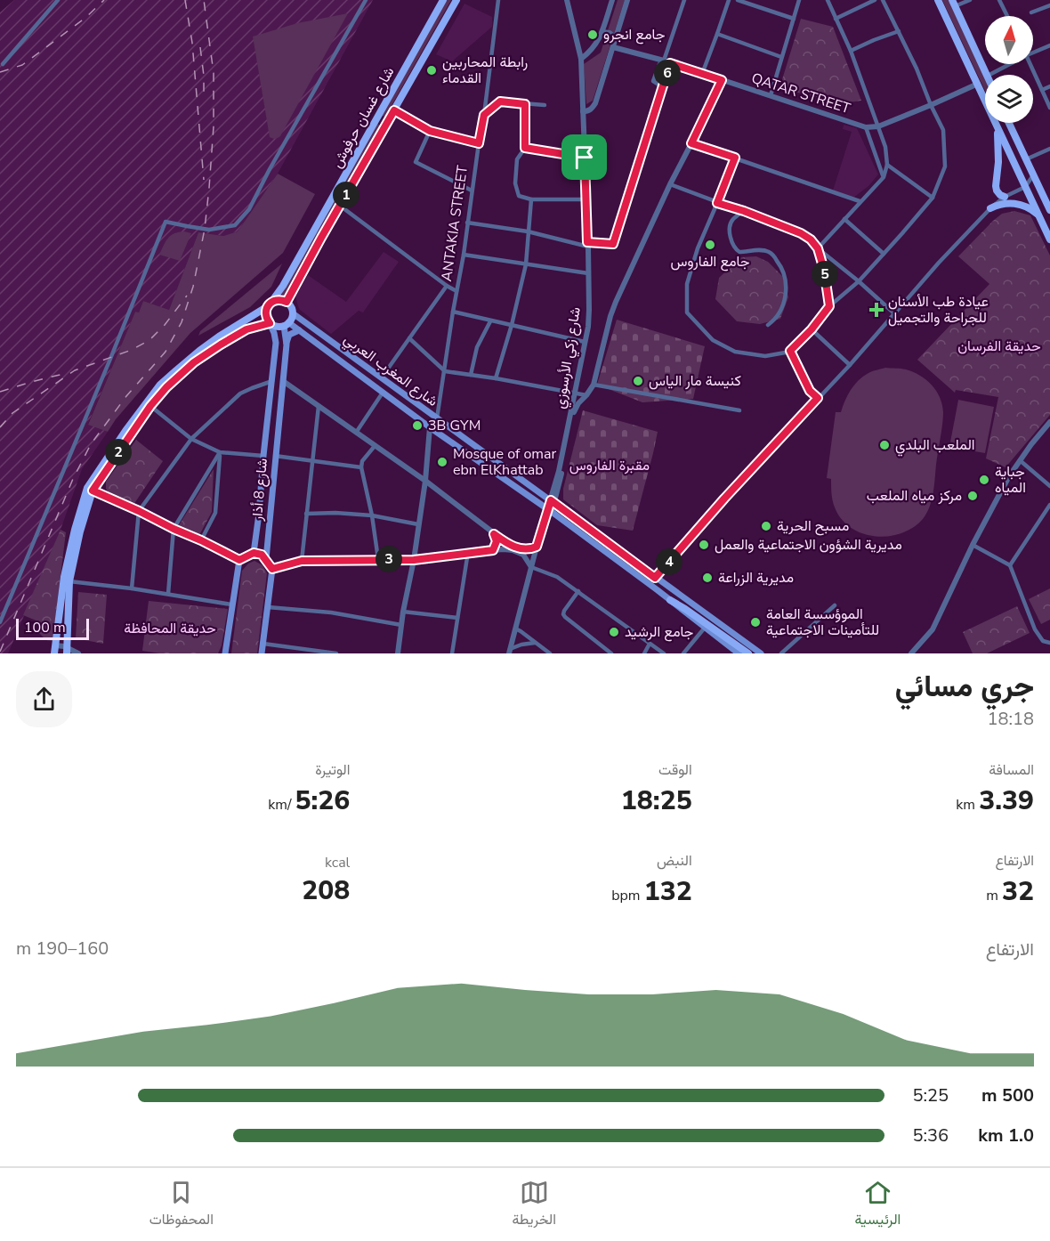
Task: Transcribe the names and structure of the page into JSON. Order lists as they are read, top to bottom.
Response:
{
  "streets": {
    "main road": ["شارع غسان حرفوش", "شارع المغرب العربي", "شارع 8 أذار"],
    "street": ["QATAR STREET", "ANTAKIA STREET", "شارع زكي الأرسوزي"]
  },
  "crossings": [
    ["شارع غسان حرفوش", "شارع المغرب العربي"],
    ["شارع غسان حرفوش", "شارع 8 أذار"],
    ["ANTAKIA STREET", "شارع المغرب العربي"],
    ["شارع زكي الأرسوزي", "شارع المغرب العربي"],
    ["شارع المغرب العربي", "شارع 8 أذار"]
  ],
  "parks": ["حديقة الفرسان", "مقبرة الفاروس", "حديقة المحافظة"],
  "places": {
    "other": [
      "جامع انجرو",
      "رابطة المحاربين القدماء",
      "جامع الفاروس",
      "كنيسة مار الياس",
      "3B GYM",
      "الملعب البلدي",
      "Mosque of omar ebn ElKhattab",
      "جباية المياه",
      "مركز مياه الملعب",
      "مسبح الحرية",
      "مديرية الشؤون الاجتماعية والعمل",
      "مديرية الزراعة",
      "الموؤسسة العامة للتأمينات الاجتماعية",
      "جامع الرشيد"
    ],
    "health": ["عيادة طب الأسنان للجراحة والتجميل"]
  },
  "scale_bar": "100 m",
  "north": "top",
  "page": {
    "pins": [
      "6",
      "1",
      "5",
      "2",
      "3",
      "4"
    ],
    "scale": "100 m",
    "heading": ["جري مسائي", "18:18"],
    "stats": [
      ["المسافة", "3.39 km"],
      ["الوقت", "18:25"],
      ["الوتيرة", "5:26 /km"],
      ["الارتفاع", "32 m"],
      ["النبض", "132 bpm"],
      ["kcal", "208"]
    ],
    "chart": ["الارتفاع", "160–190 m"],
    "list": [
      {
        "name": "500 m",
        "note": "5:25"
      },
      {
        "name": "1.0 km",
        "note": "5:36"
      }
    ],
    "tabs": ["الرئيسية", "الخريطة", "المحفوظات"]
  }
}
